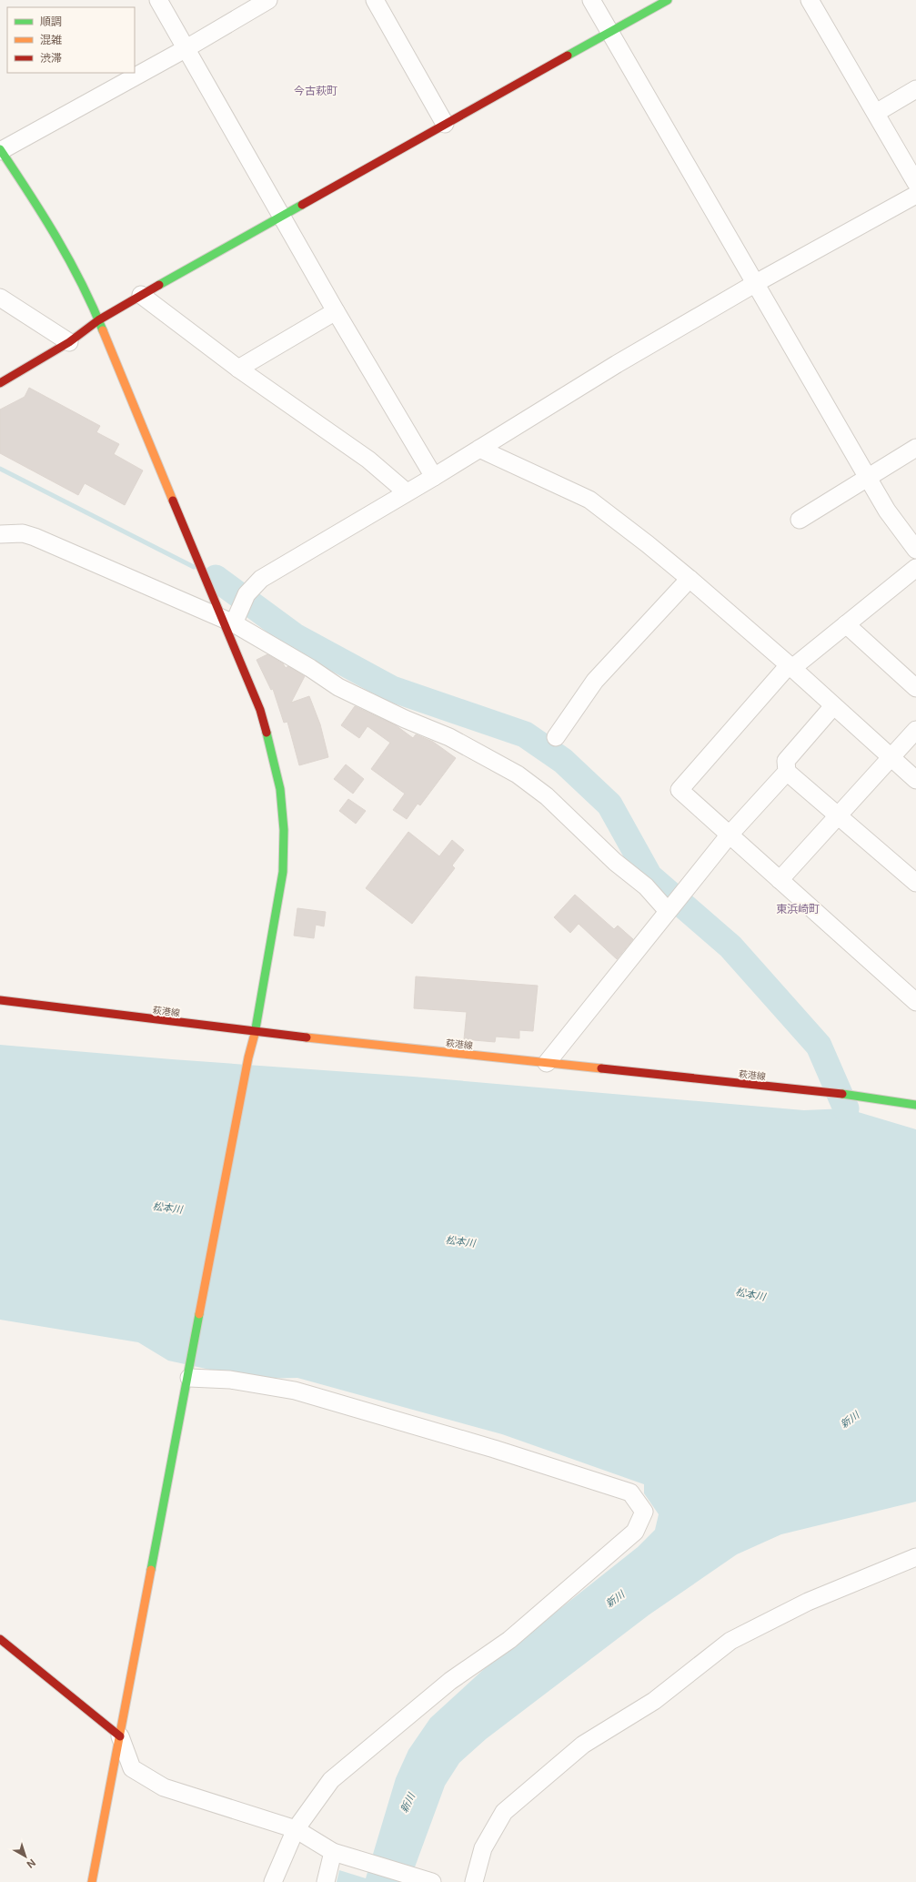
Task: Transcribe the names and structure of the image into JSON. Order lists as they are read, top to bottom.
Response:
{
  "streets": {
    "street": ["萩港線"]
  },
  "districts": ["今古萩町", "東浜崎町"],
  "water": ["松本川", "新川"],
  "legend": ["順調", "混雑", "渋滞"],
  "north": "bottom right"
}
